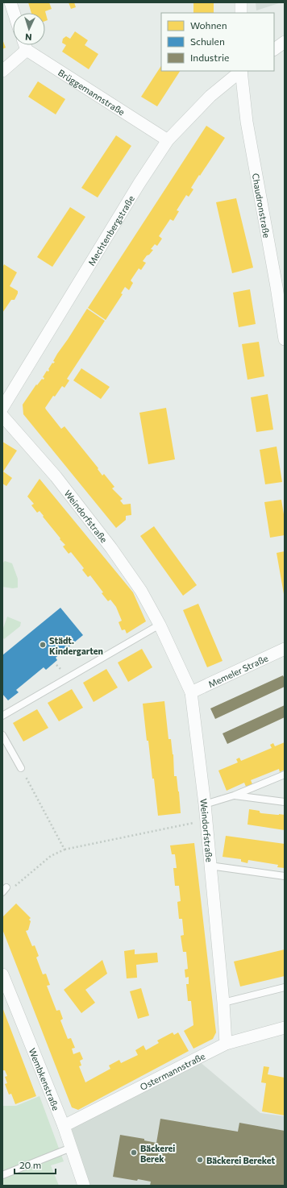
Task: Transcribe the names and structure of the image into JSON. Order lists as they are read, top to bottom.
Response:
{
  "streets": {
    "street": [
      "Brüggemannstraße",
      "Chaudronstraße",
      "Mechtenbergstraße",
      "Weindorfstraße",
      "Memeler Straße",
      "Ostermannstraße",
      "Wembkenstraße"
    ]
  },
  "crossings": [
    ["Brüggemannstraße", "Mechtenbergstraße"],
    ["Weindorfstraße", "Memeler Straße"],
    ["Weindorfstraße", "Ostermannstraße"],
    ["Ostermannstraße", "Wembkenstraße"]
  ],
  "places": ["Städt. Kindergarten", "Bäckerei Berek", "Bäckerei Bereket"],
  "legend": ["Wohnen", "Schulen", "Industrie"],
  "scale_bar": "20 m",
  "north": "bottom"
}
